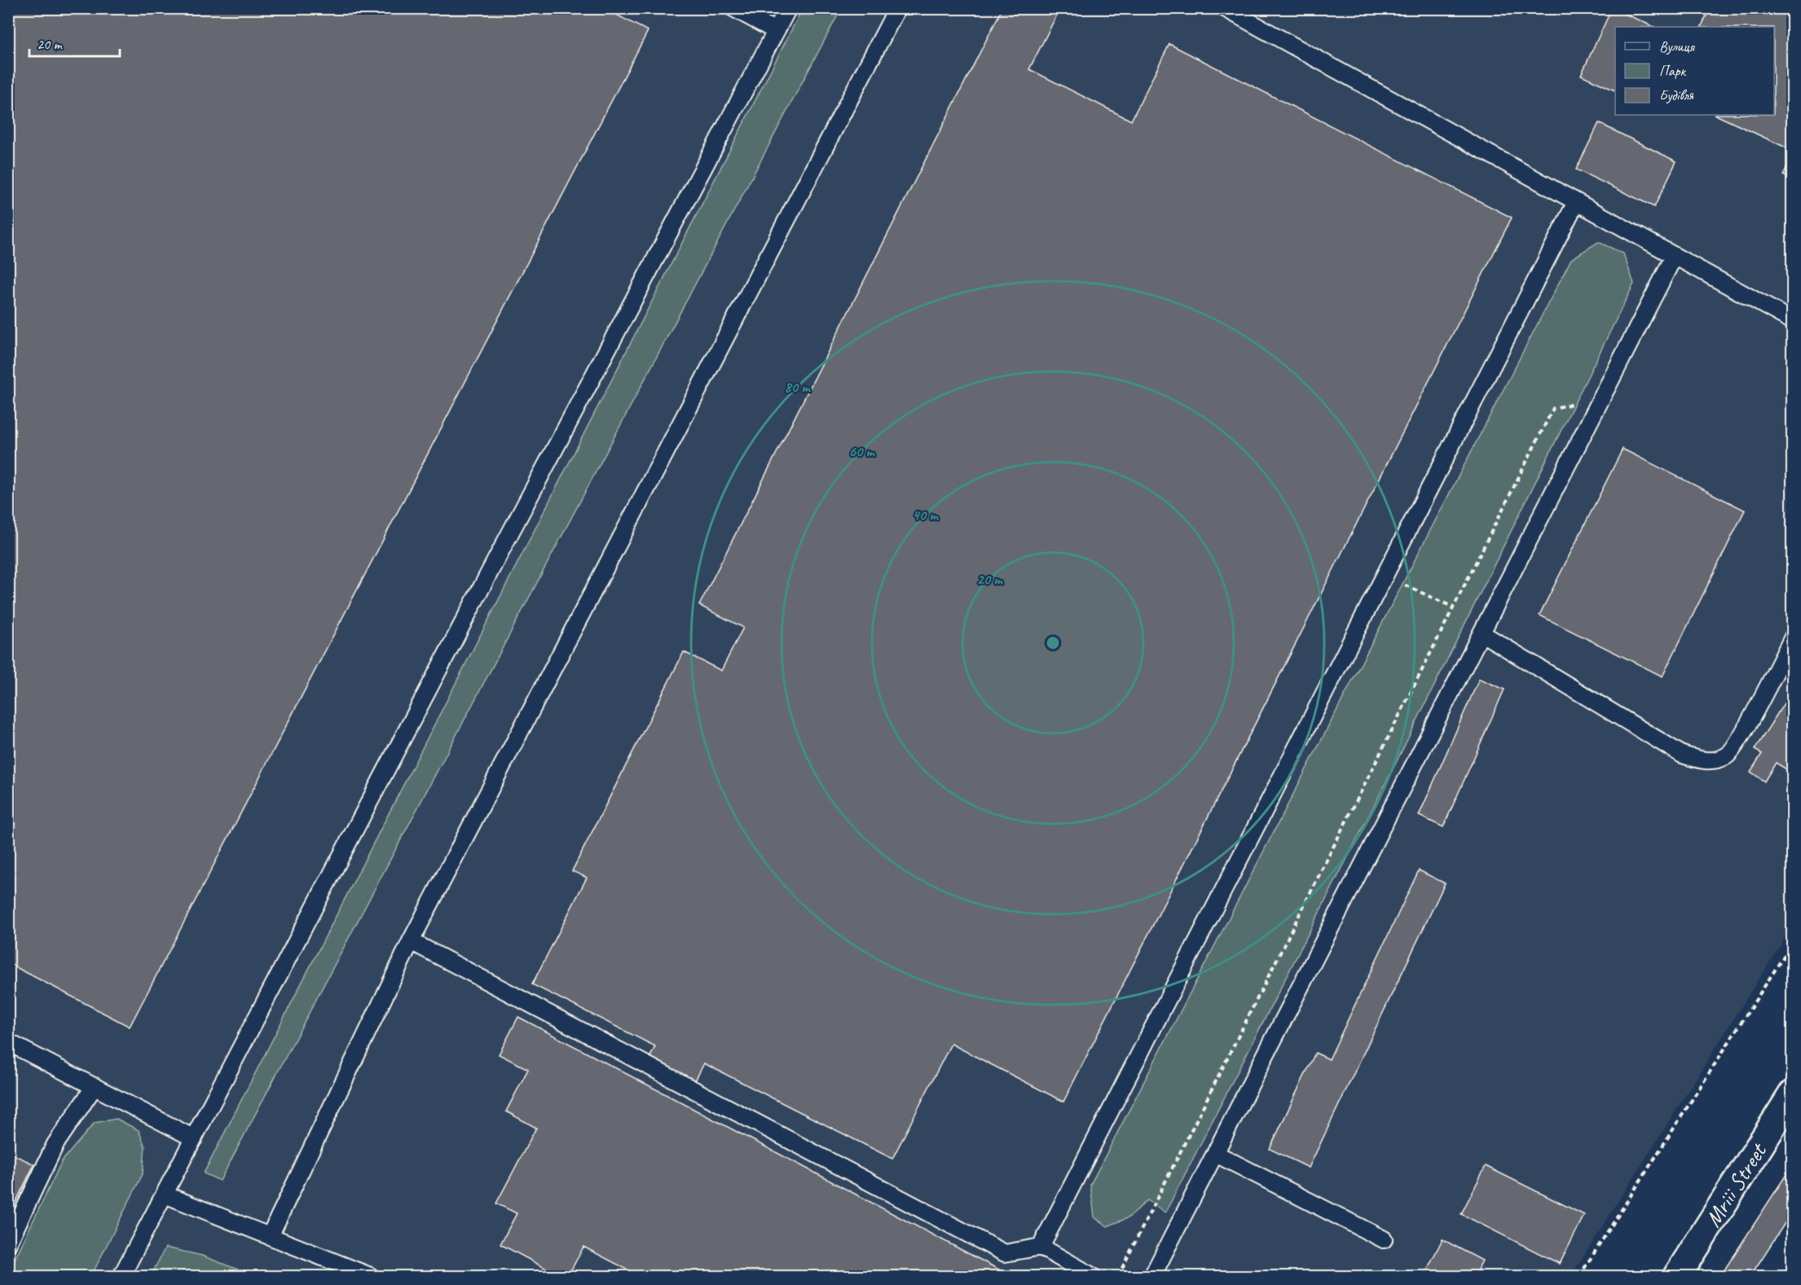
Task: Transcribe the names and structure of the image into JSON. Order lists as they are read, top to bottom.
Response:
{
  "streets": {
    "street": ["Mriii Street"]
  },
  "legend": ["Вулиця", "Парк", "Будівля"],
  "scale_bar": "20 m",
  "rings": [
    "80 m",
    "60 m",
    "40 m",
    "20 m"
  ]
}
